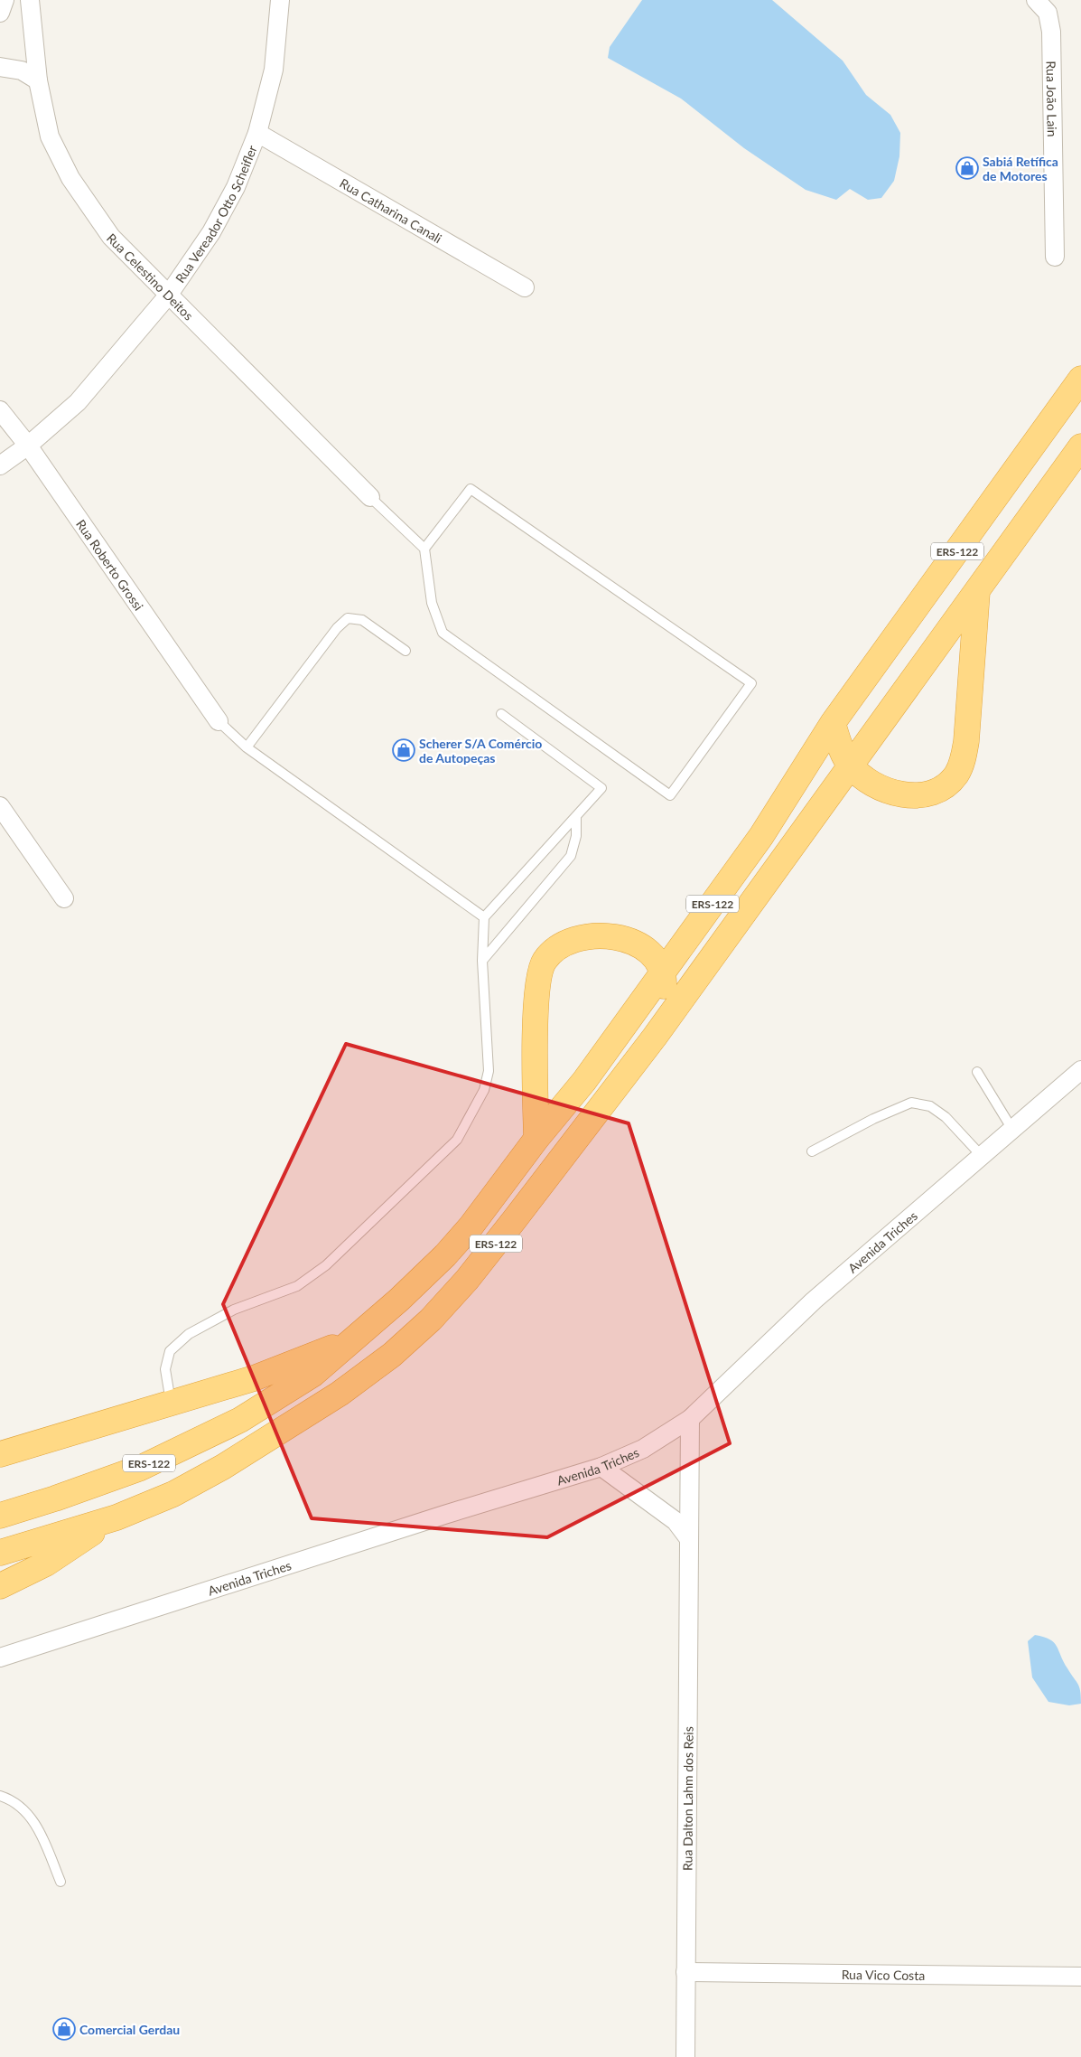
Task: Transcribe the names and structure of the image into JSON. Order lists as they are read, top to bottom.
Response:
{
  "streets": {
    "highway": ["ERS-122"],
    "street": [
      "Rua João Lain",
      "Rua Catharina Canali",
      "Rua Vereador Otto Scheifler",
      "Rua Celestino Deitos",
      "Rua Roberto Grossi",
      "Avenida Triches",
      "Rua Dalton Lahm dos Reis",
      "Rua Vico Costa"
    ]
  },
  "crossings": [
    ["Rua Catharina Canali", "Rua Vereador Otto Scheifler"],
    ["Rua Vereador Otto Scheifler", "Rua Celestino Deitos"],
    ["Rua Vereador Otto Scheifler", "Rua Roberto Grossi"],
    ["Avenida Triches", "Rua Dalton Lahm dos Reis"],
    ["Rua Dalton Lahm dos Reis", "Rua Vico Costa"]
  ],
  "places": {
    "shop": ["Sabiá Retífica de Motores", "Scherer S/A Comércio de Autopeças", "Comercial Gerdau"]
  }
}
